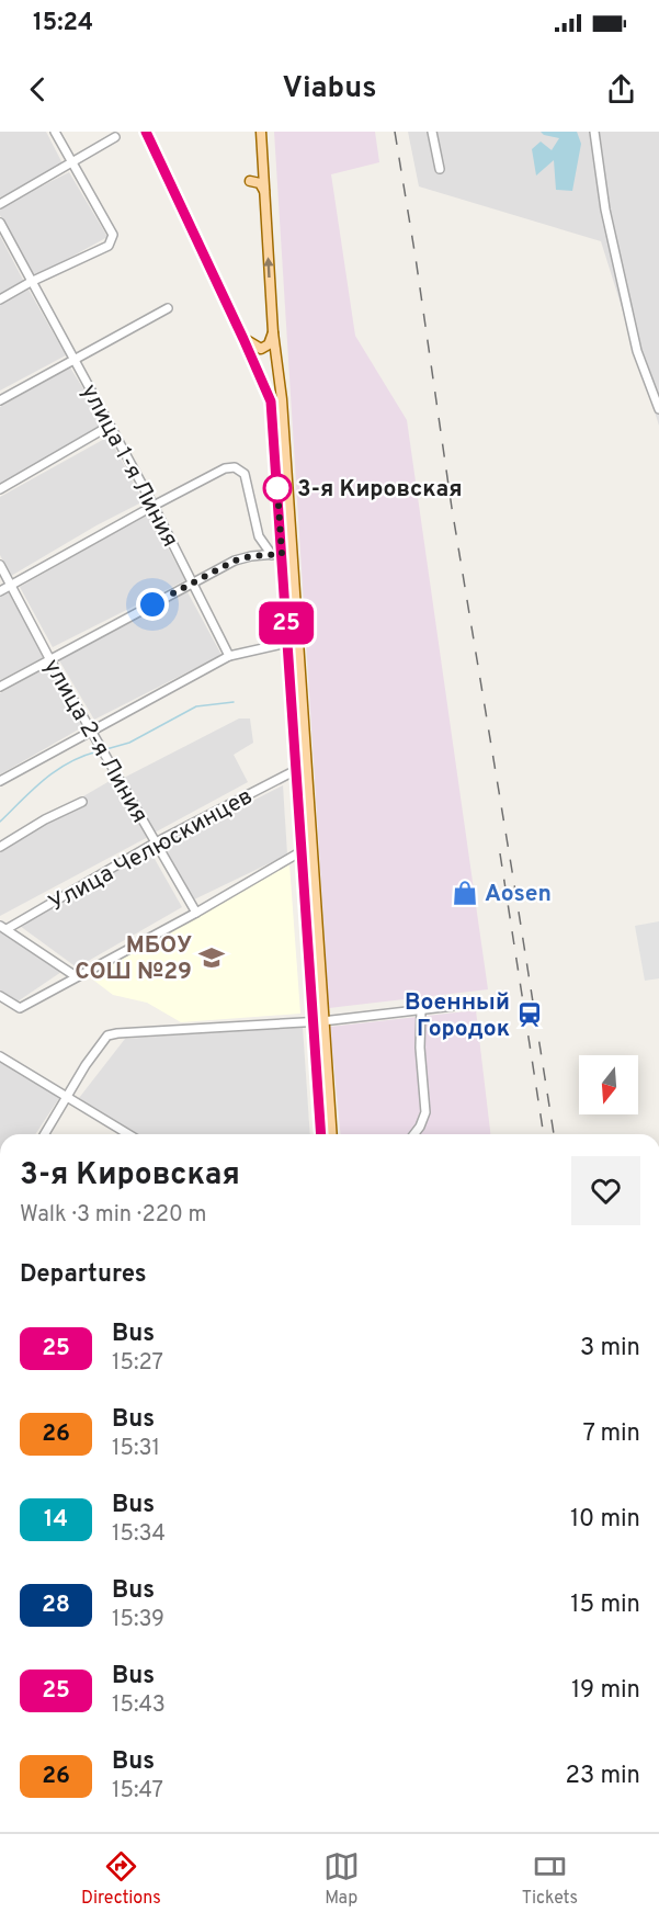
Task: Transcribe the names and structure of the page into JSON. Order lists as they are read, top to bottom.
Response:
{
  "streets": {
    "street": ["улица 1-я Линия", "улица 2-я Линия", "Улица Челюскинцев"]
  },
  "crossings": [
    ["улица 2-я Линия", "Улица Челюскинцев"]
  ],
  "places": {
    "other": ["3-я Кировская"],
    "shop": ["Aosen"],
    "school or university": ["МБОУ СОШ №29"],
    "station": ["Военный Городок"]
  },
  "lines": ["bus line 25"],
  "north": "bottom",
  "page": {
    "status": "15:24",
    "header": "Viabus",
    "on_map": "25",
    "heading": [
      ["3-я Кировская", "Walk · 3 min · 220 m"],
      "Departures"
    ],
    "list": [
      {
        "mark": "25",
        "name": "Bus",
        "note": "15:27",
        "value": "3 min"
      },
      {
        "mark": "26",
        "name": "Bus",
        "note": "15:31",
        "value": "7 min"
      },
      {
        "mark": "14",
        "name": "Bus",
        "note": "15:34",
        "value": "10 min"
      },
      {
        "mark": "28",
        "name": "Bus",
        "note": "15:39",
        "value": "15 min"
      },
      {
        "mark": "25",
        "name": "Bus",
        "note": "15:43",
        "value": "19 min"
      },
      {
        "mark": "26",
        "name": "Bus",
        "note": "15:47",
        "value": "23 min"
      }
    ],
    "tabs": ["Directions", "Map", "Tickets"]
  }
}
